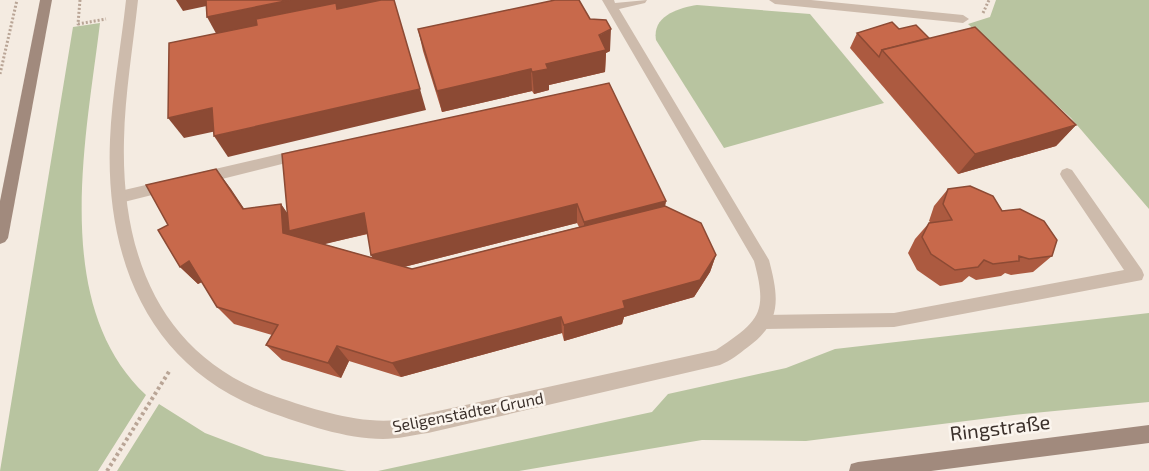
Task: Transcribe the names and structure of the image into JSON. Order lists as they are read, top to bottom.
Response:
{
  "streets": {
    "main road": ["Ringstraße"],
    "street": ["Seligenstädter Grund"]
  }
}
